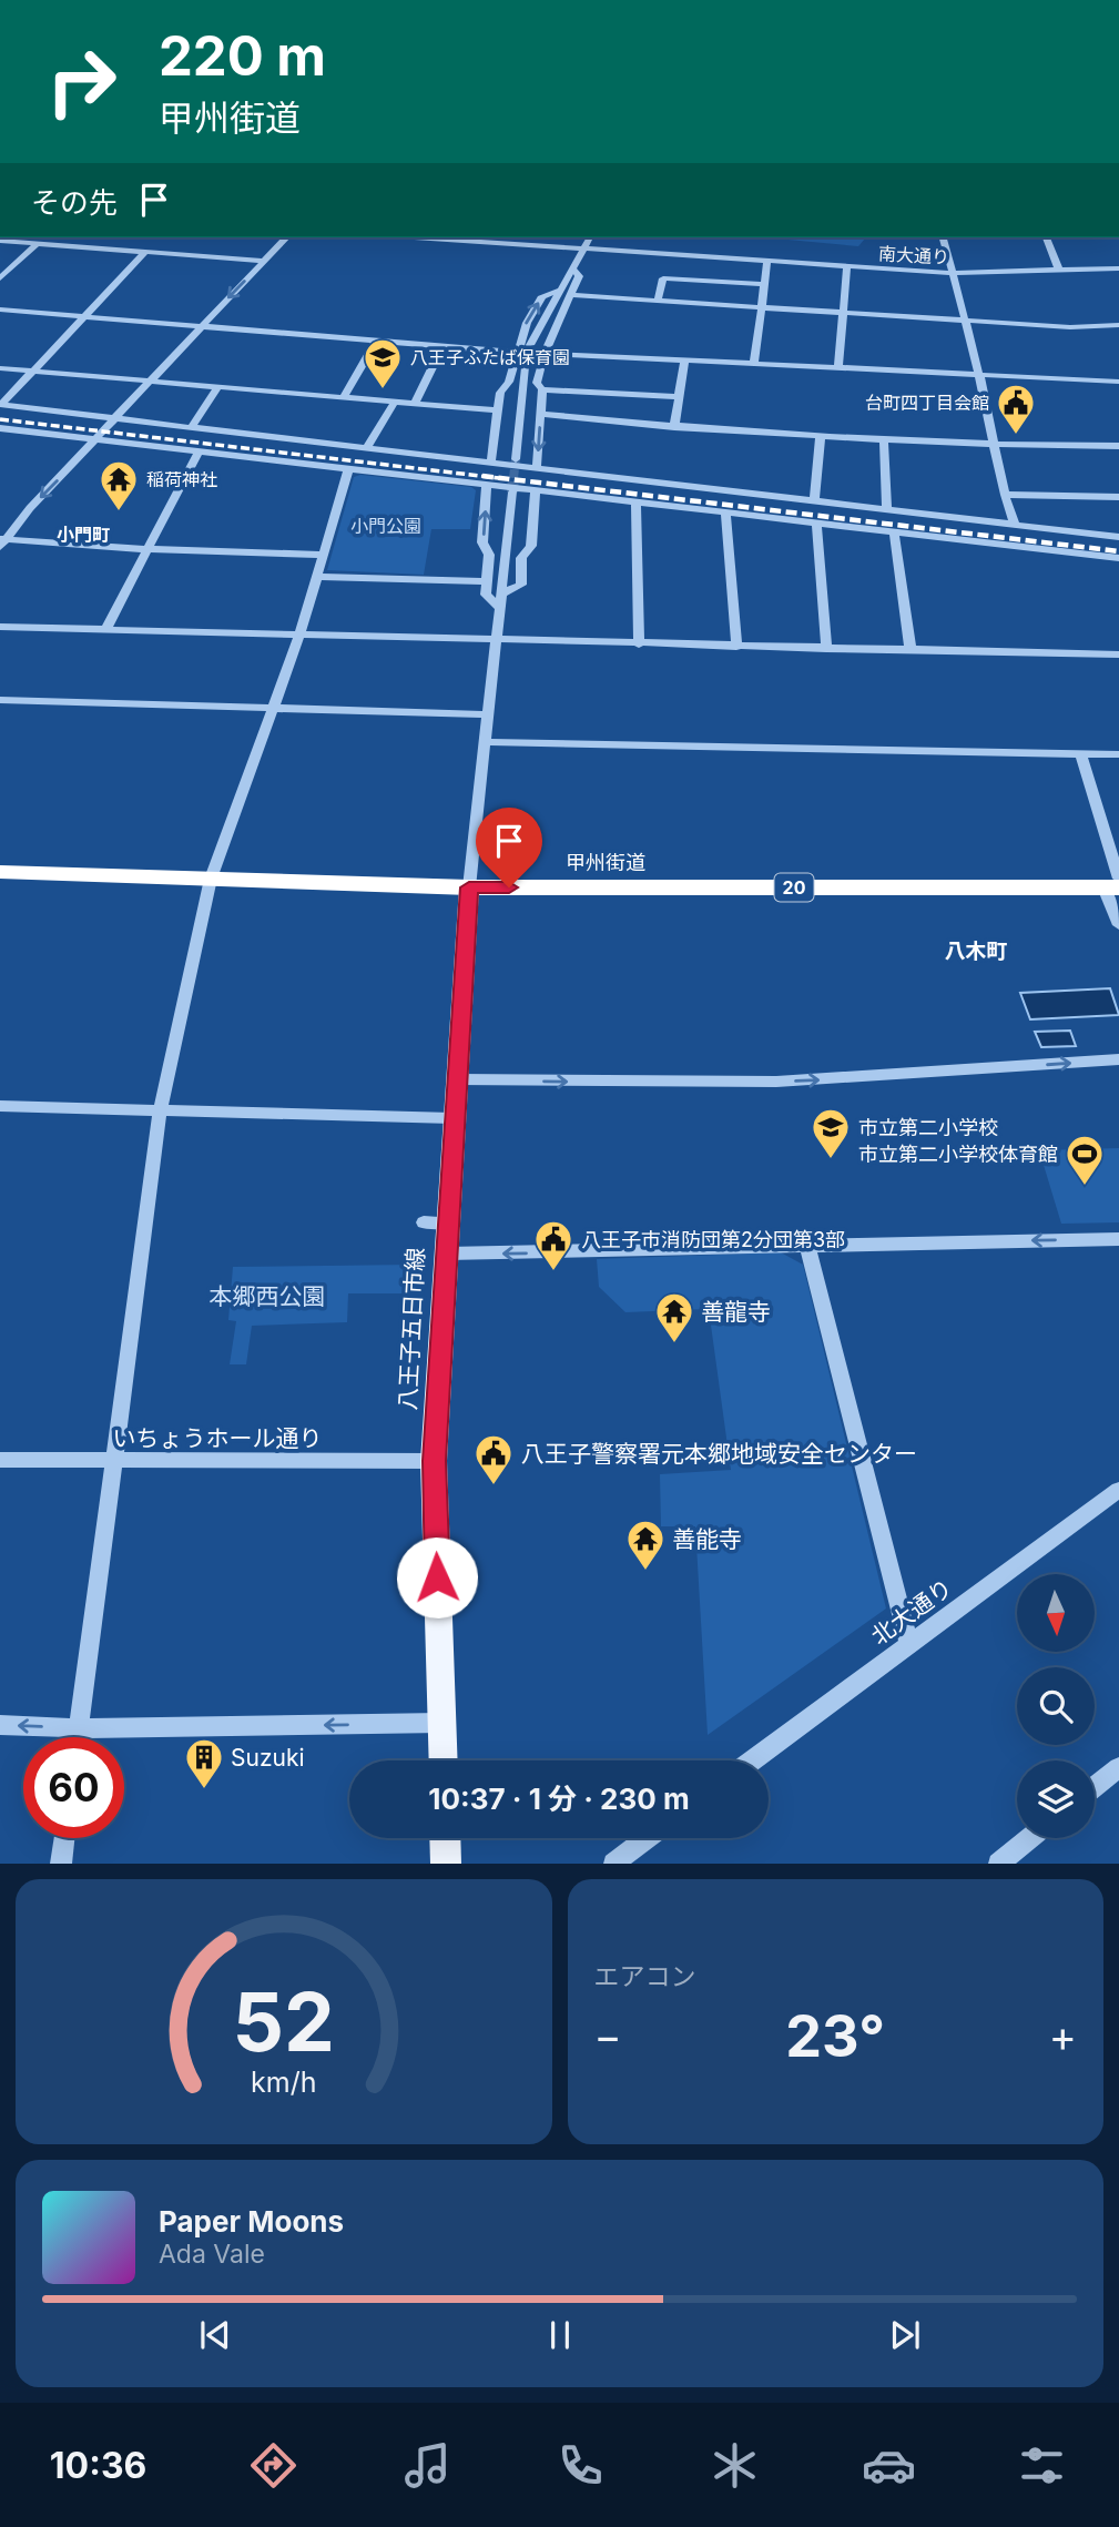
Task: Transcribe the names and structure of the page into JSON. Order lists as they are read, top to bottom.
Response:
{
  "streets": {
    "highway": ["甲州街道", "20"],
    "main road": ["八王子五日市線"],
    "street": ["南大通り", "いちょうホール通り", "北大通り"]
  },
  "crossings": [
    ["甲州街道", "八王子五日市線"],
    ["八王子五日市線", "いちょうホール通り"]
  ],
  "districts": ["小門町", "八木町"],
  "parks": ["小門公園", "本郷西公園"],
  "places": {
    "school or university": ["八王子ふたば保育園", "市立第二小学校"],
    "public building": ["台町四丁目会館", "八王子市消防団第2分団第3部", "八王子警察署元本郷地域安全センター"],
    "temple": ["稲荷神社", "善龍寺", "善能寺"],
    "sports": ["市立第二小学校体育館"],
    "building": ["Suzuki"]
  },
  "north": "bottom",
  "page": {
    "turn": ["220 m", "甲州街道"],
    "then": "その先",
    "limit": "60",
    "trip": "10:37 · 1 分 · 230 m",
    "tile": "エアコン",
    "heat": ["−", "23°", "+"],
    "song": ["Paper Moons", "Ada Vale"],
    "tabs": "10:36",
    "gauge": ["52", "km/h"]
  }
}
